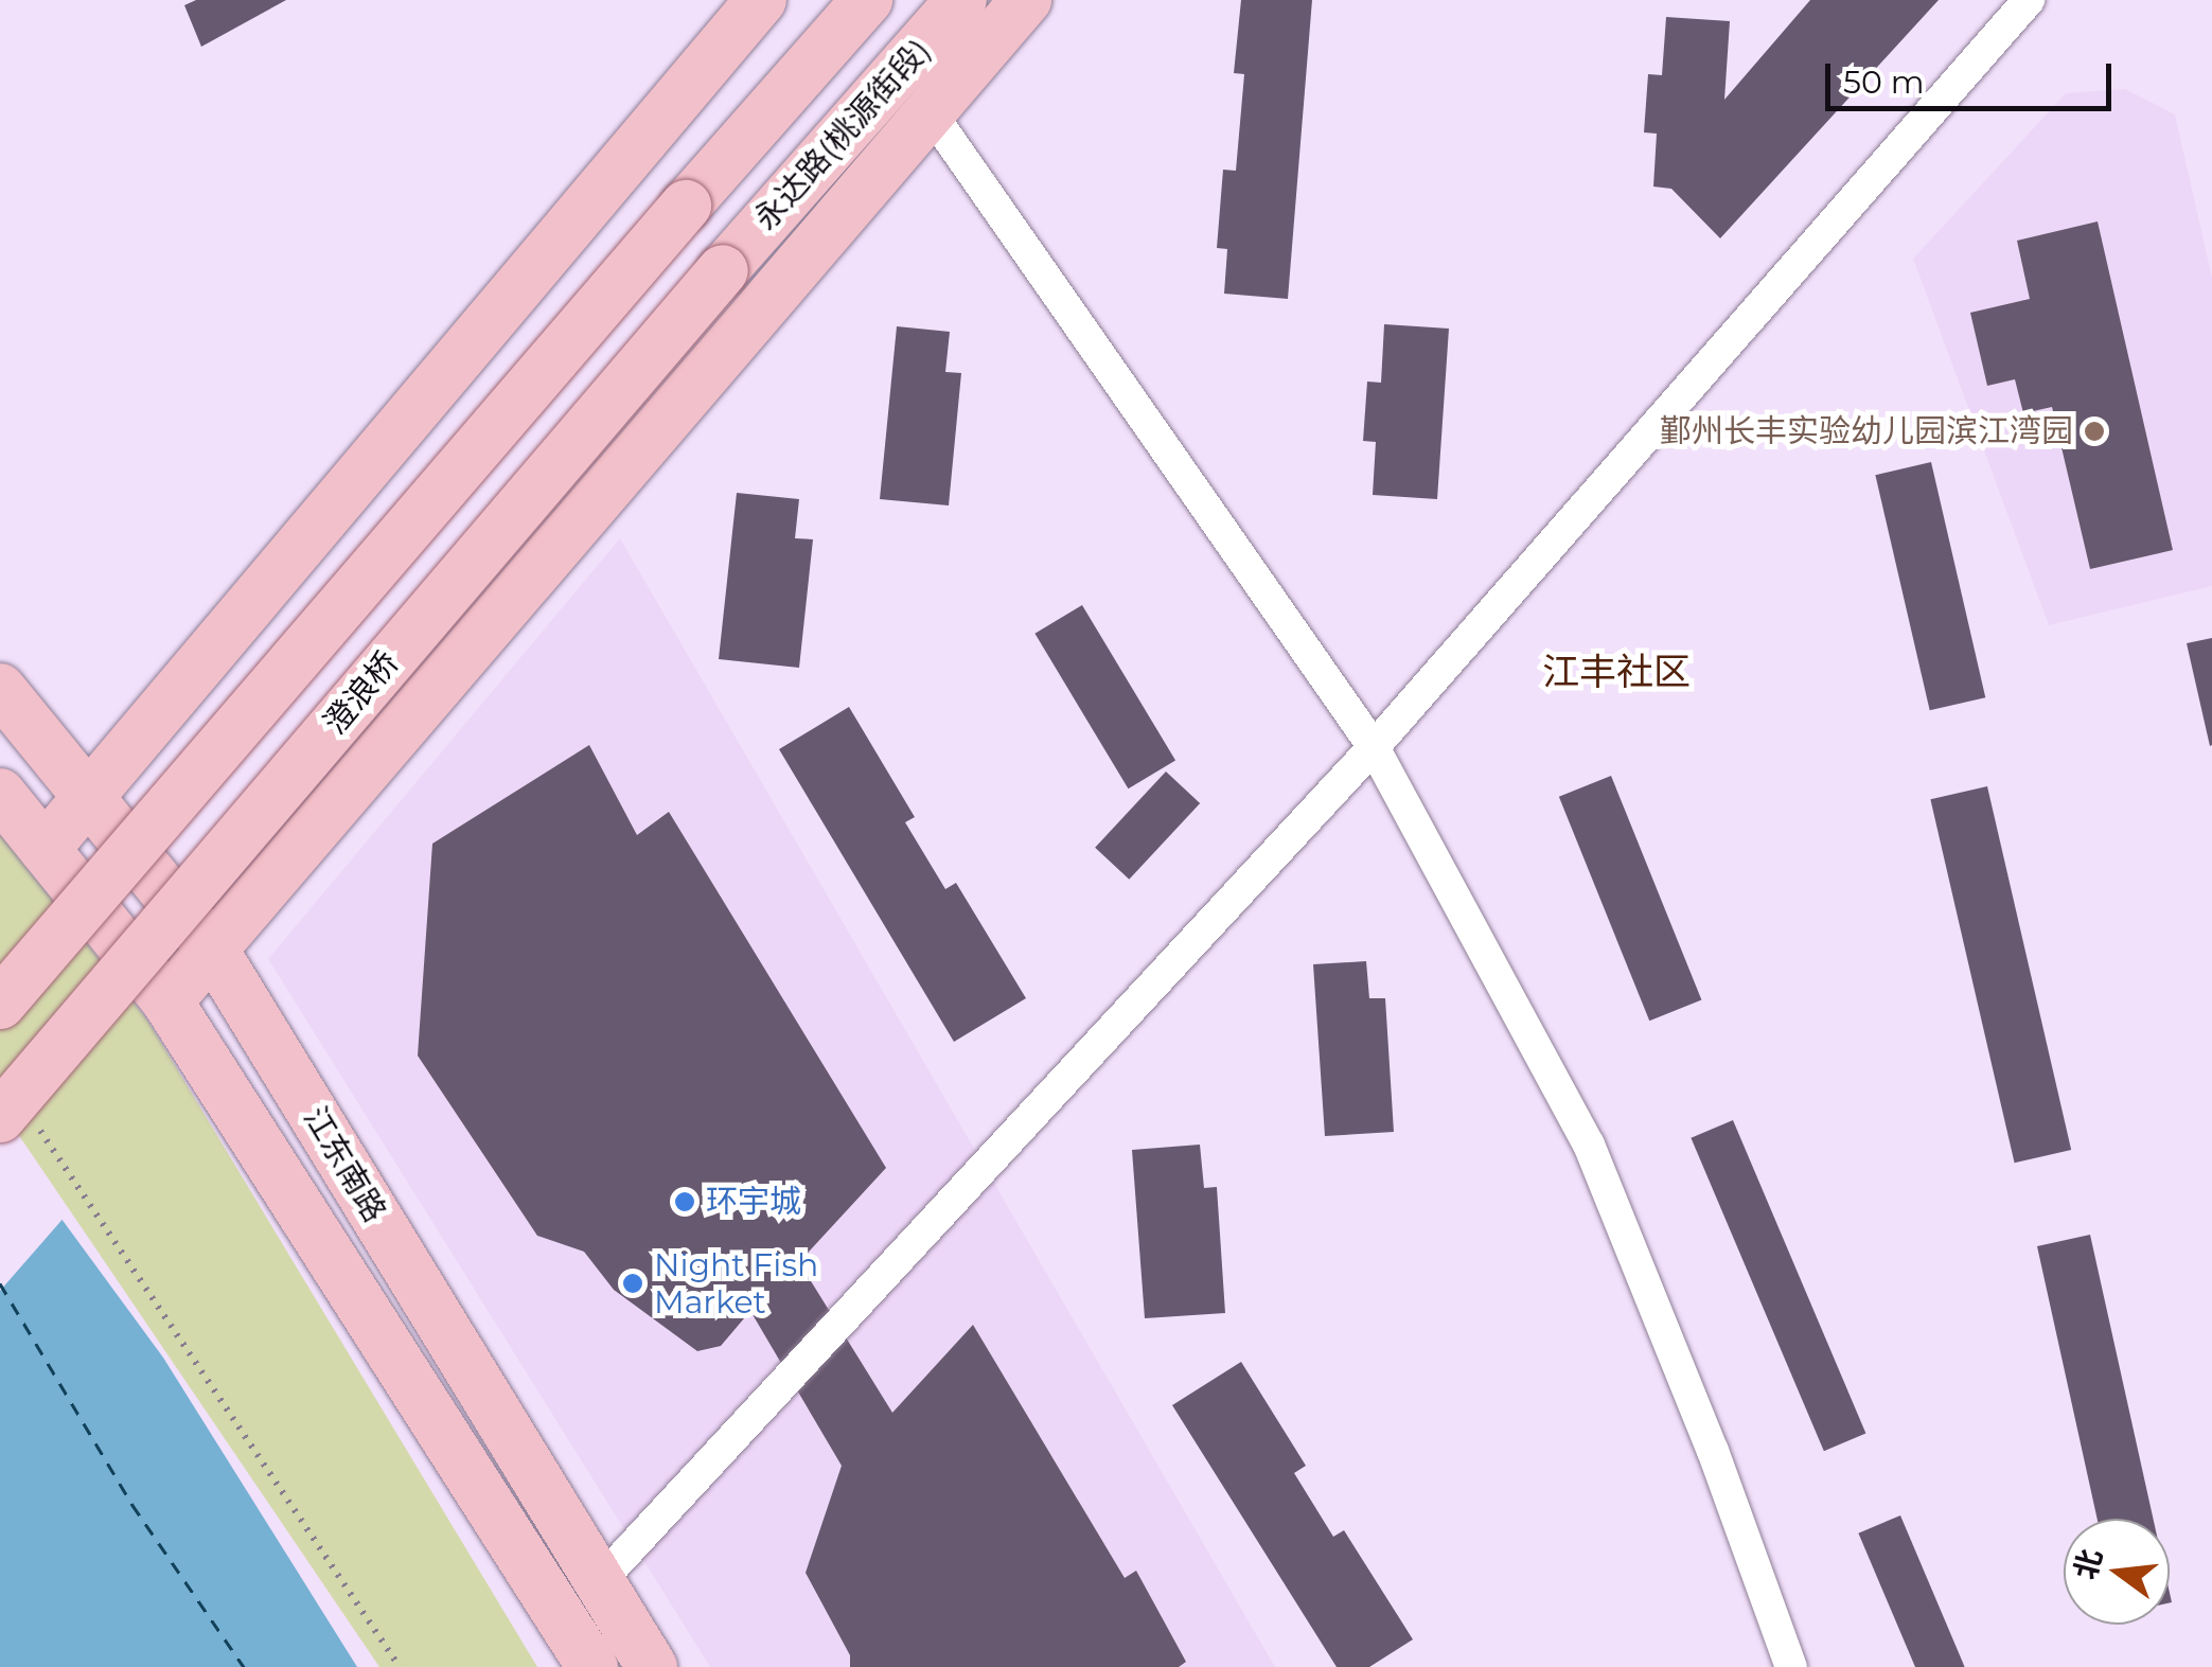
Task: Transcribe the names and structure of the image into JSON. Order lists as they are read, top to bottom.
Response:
{
  "streets": {
    "main road": ["永达路(桃源街段)", "澄浪桥", "江东南路"]
  },
  "crossings": [
    ["永达路(桃源街段)", "澄浪桥"]
  ],
  "districts": ["江丰社区"],
  "places": ["鄞州长丰实验幼儿园滨江湾园", "环宇城", "Night Fish Market"],
  "scale_bar": "50 m",
  "north": "left"
}
